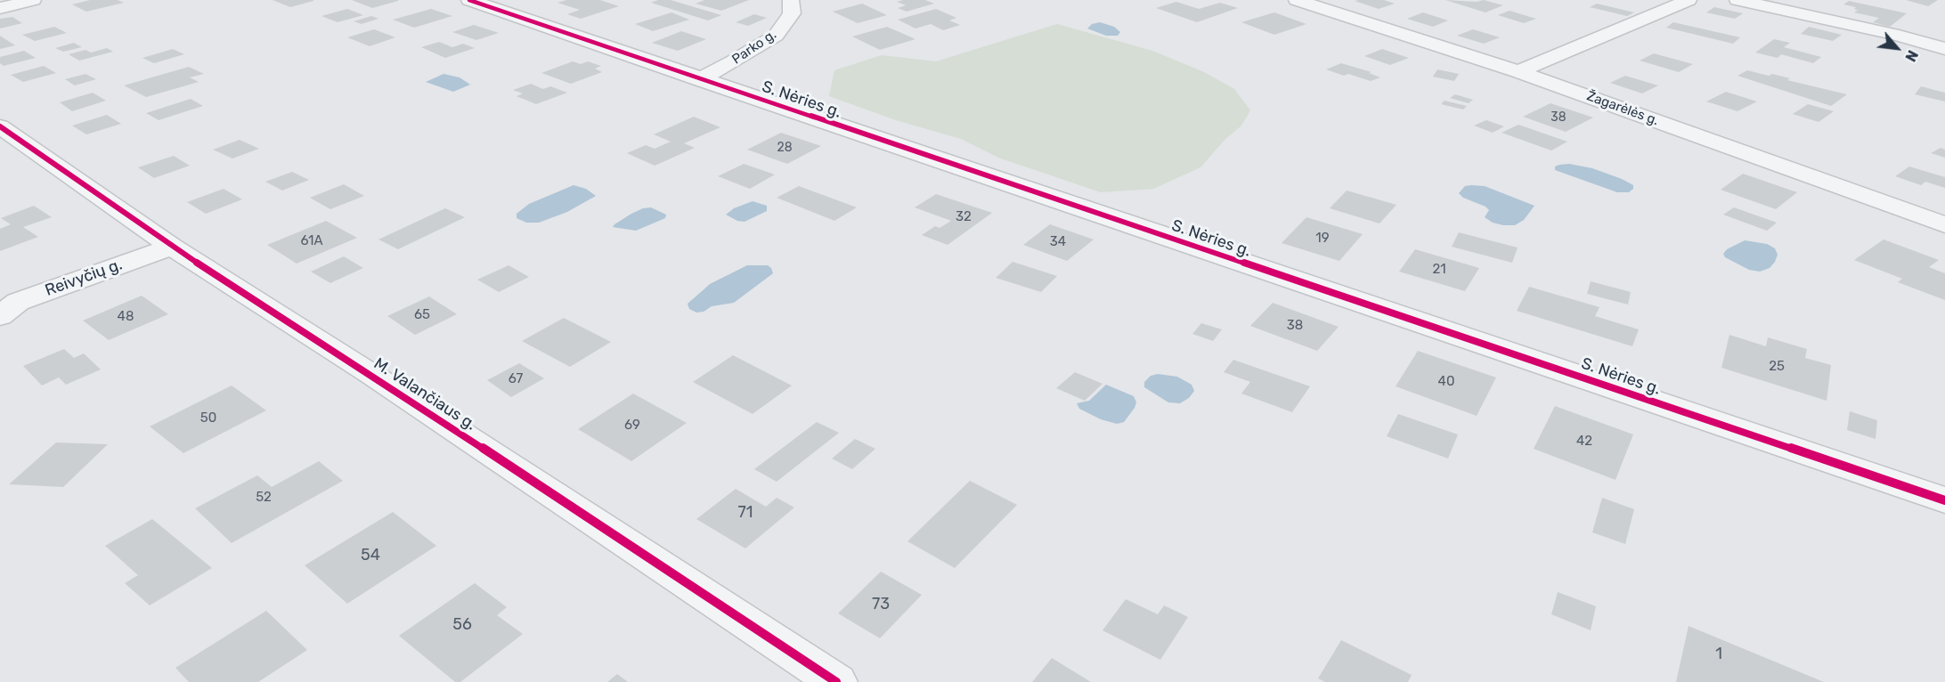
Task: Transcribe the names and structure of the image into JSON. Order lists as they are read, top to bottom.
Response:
{
  "streets": {
    "street": [
      "Parko g.",
      "S. Nėries g.",
      "Žagarėlės g.",
      "Reivyčių g.",
      "M. Valančiaus g."
    ]
  },
  "crossings": [
    ["Parko g.", "S. Nėries g."],
    ["Reivyčių g.", "M. Valančiaus g."]
  ],
  "house_numbers": [
    "38",
    "28",
    "32",
    "19",
    "61A",
    "34",
    "21",
    "65",
    "48",
    "38",
    "25",
    "67",
    "40",
    "50",
    "69",
    "42",
    "52",
    "71",
    "54",
    "73",
    "56",
    "1"
  ],
  "north": "bottom right"
}
